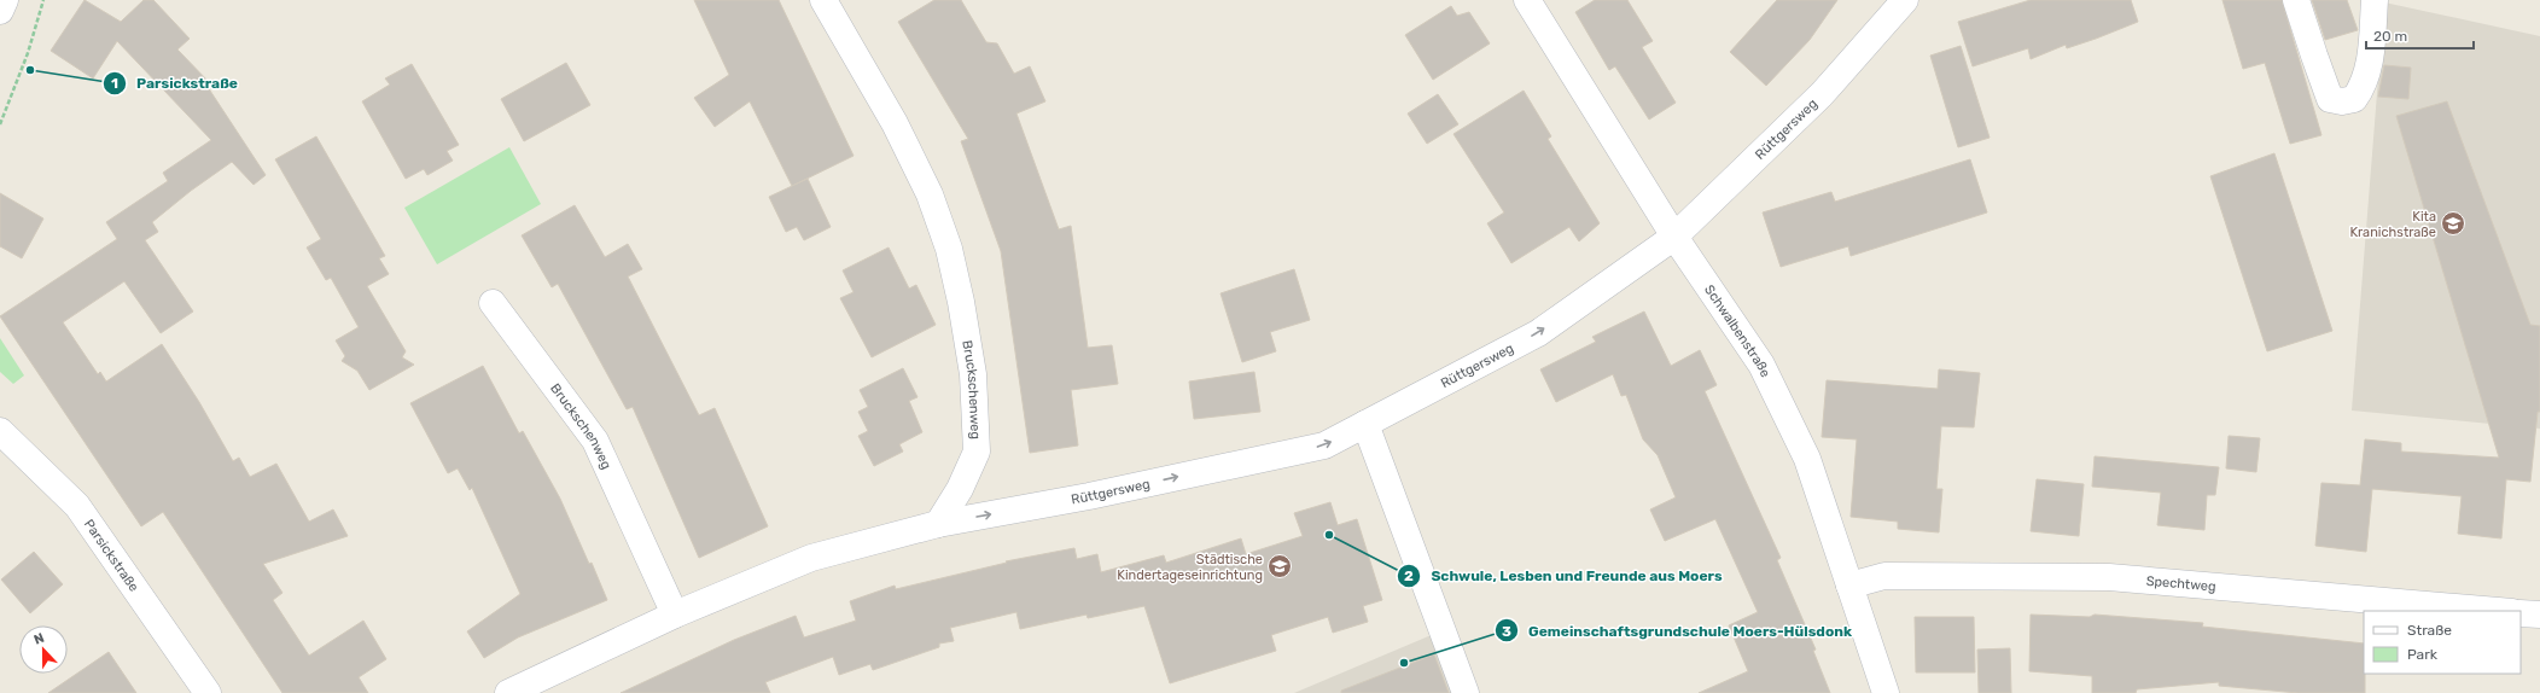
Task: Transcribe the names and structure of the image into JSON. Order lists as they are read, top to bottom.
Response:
{
  "streets": {
    "street": [
      "Rüttgersweg",
      "Schwalbenstraße",
      "Bruckschenweg",
      "Parsickstraße",
      "Spechtweg"
    ]
  },
  "crossings": [
    ["Rüttgersweg", "Schwalbenstraße"],
    ["Rüttgersweg", "Bruckschenweg"],
    ["Schwalbenstraße", "Spechtweg"]
  ],
  "one_way": ["Rüttgersweg"],
  "places": {
    "other": ["Parsickstraße", "Schwule, Lesben und Freunde aus Moers", "Gemeinschaftsgrundschule Moers-Hülsdonk"],
    "school or university": ["Kita Kranichstraße", "Städtische Kindertageseinrichtung"]
  },
  "legend": ["Straße", "Park"],
  "scale_bar": "20 m",
  "north": "top"
}
